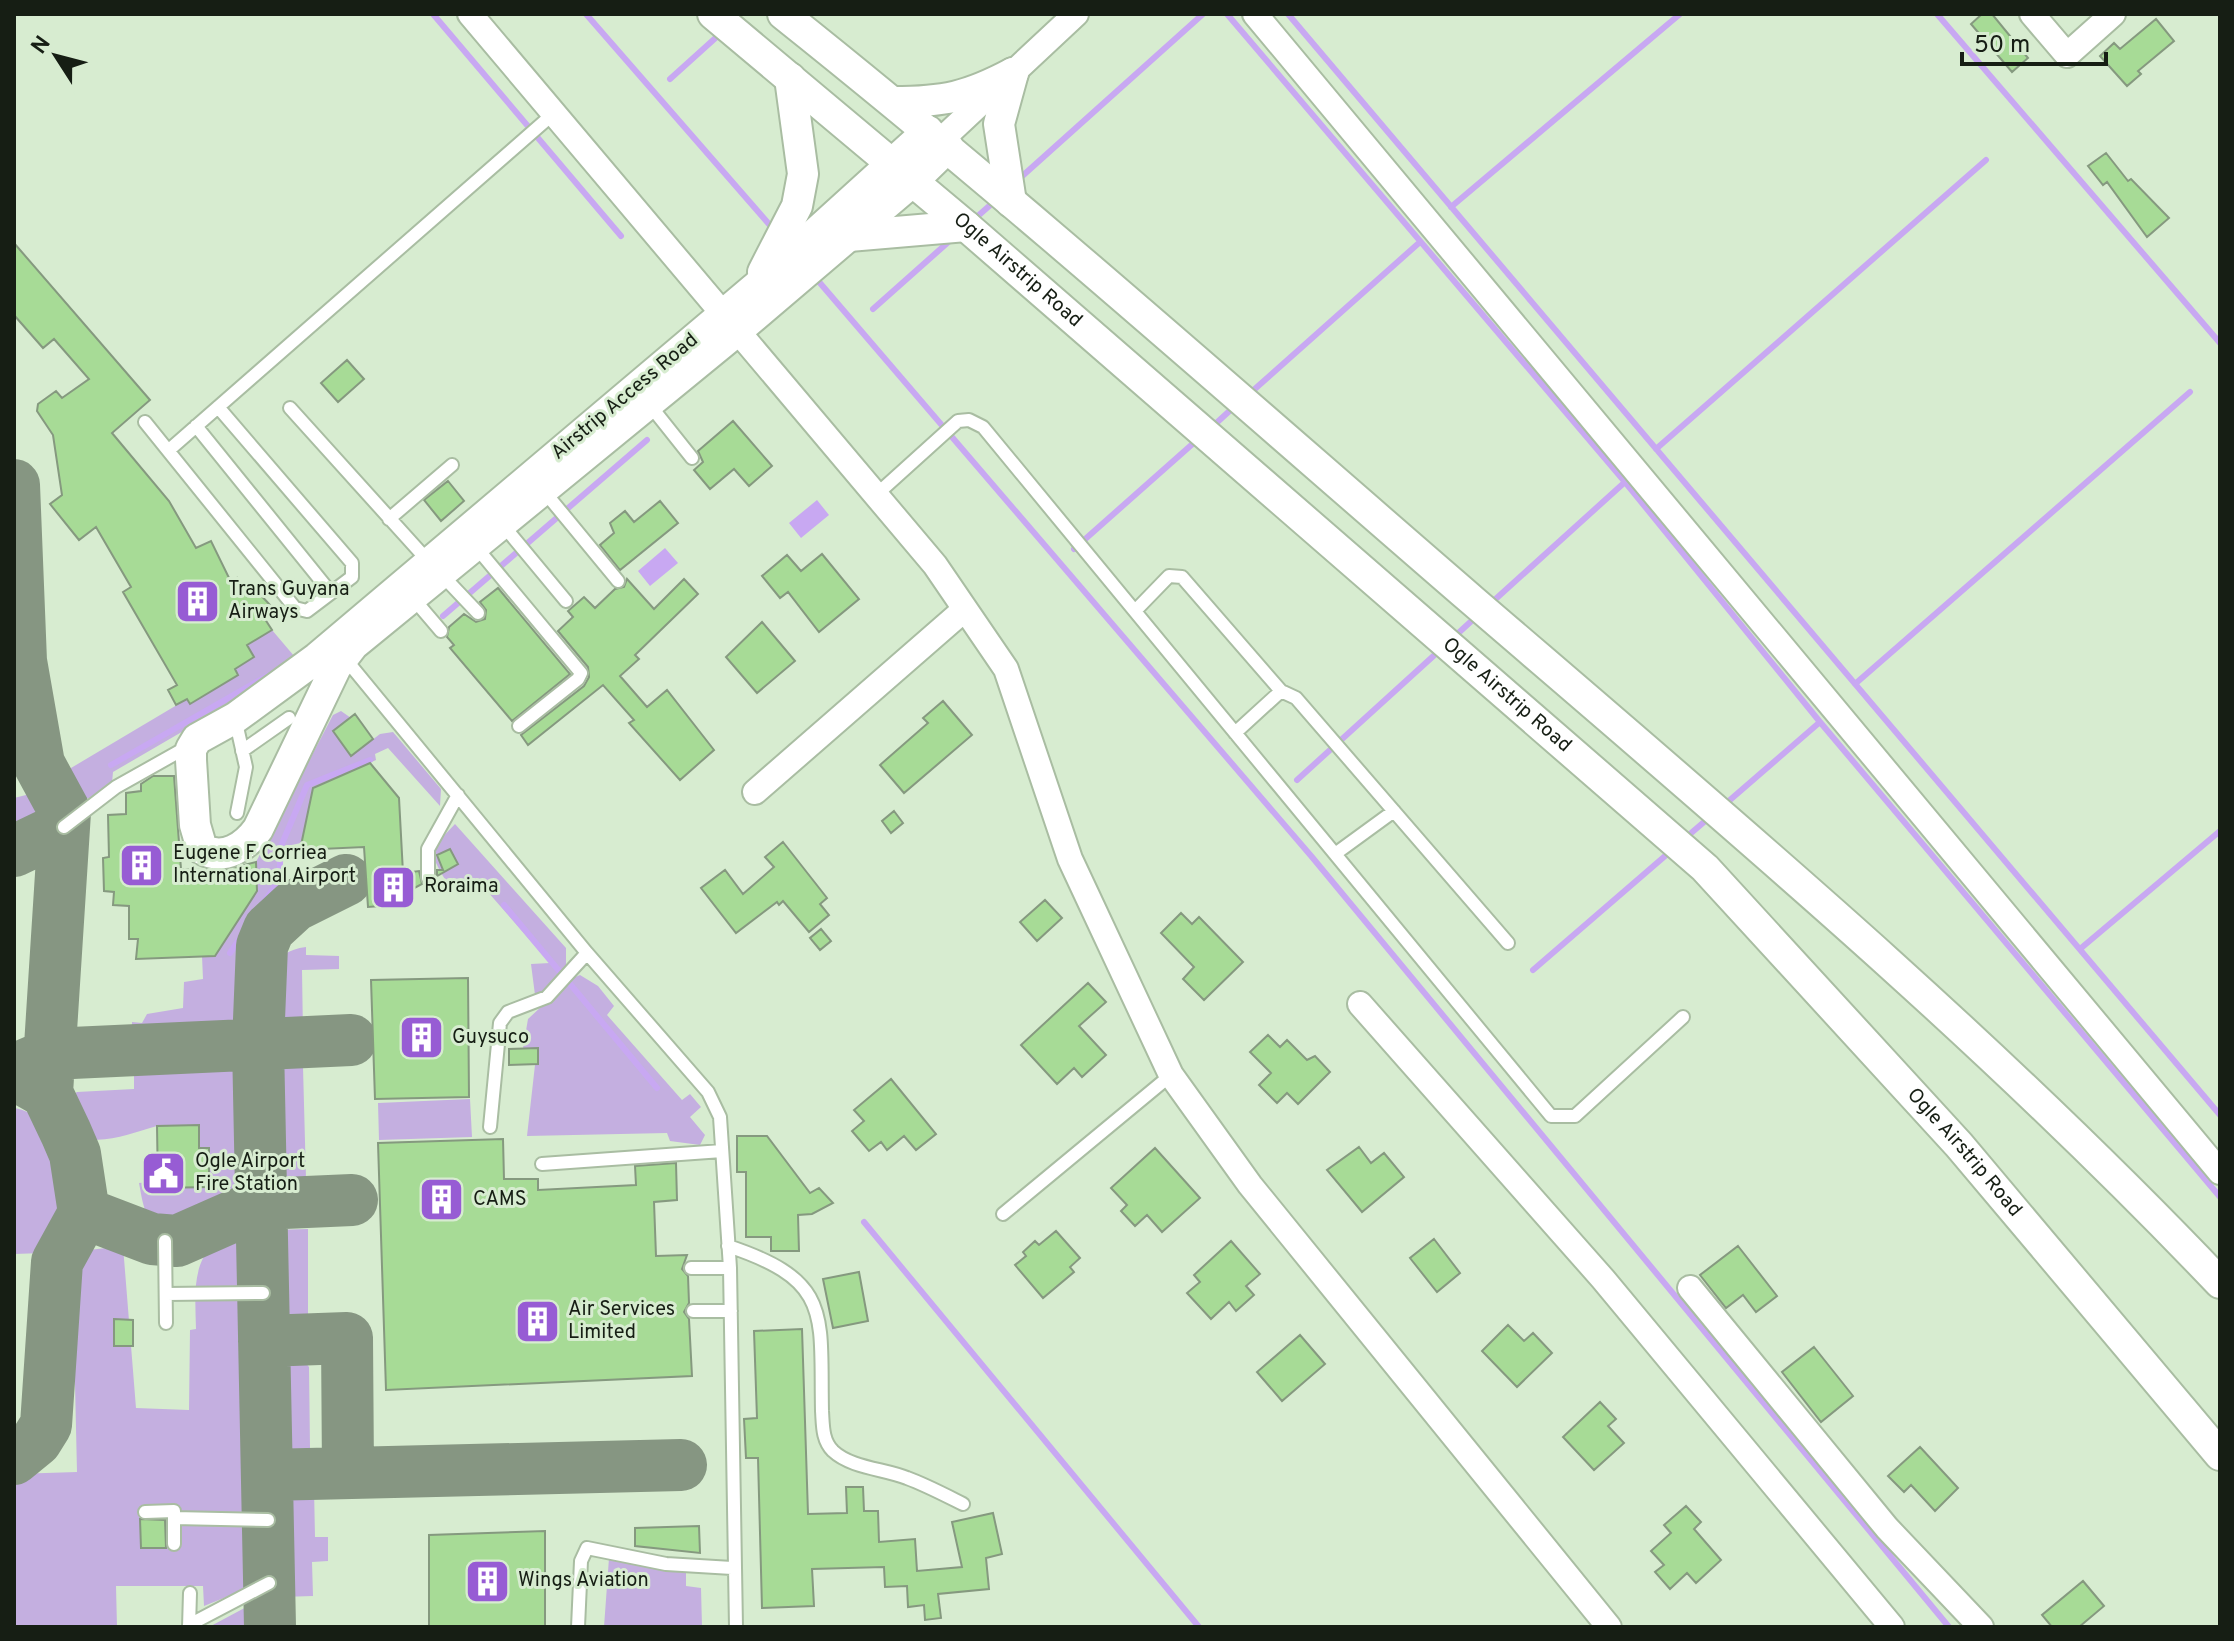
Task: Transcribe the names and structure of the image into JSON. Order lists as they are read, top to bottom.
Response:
{
  "streets": {
    "street": ["Ogle Airstrip Road", "Airstrip Access Road"]
  },
  "crossings": [
    ["Ogle Airstrip Road", "Airstrip Access Road"]
  ],
  "places": {
    "building": [
      "Trans Guyana Airways",
      "Eugene F Corriea International Airport",
      "Roraima",
      "Guysuco",
      "CAMS",
      "Air Services Limited",
      "Wings Aviation"
    ],
    "public building": ["Ogle Airport Fire Station"]
  },
  "scale_bar": "50 m",
  "north": "top left"
}
